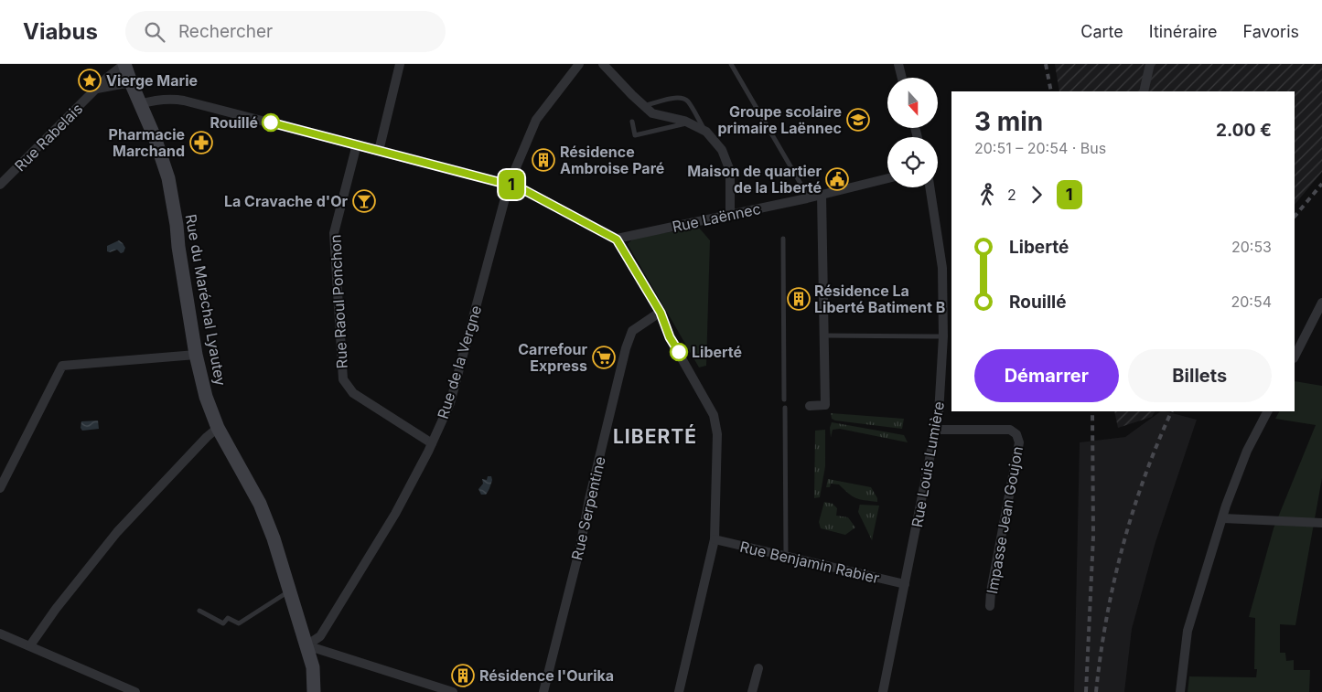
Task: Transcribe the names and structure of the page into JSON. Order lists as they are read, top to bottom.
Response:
{
  "streets": {
    "main road": ["Rue du Maréchal Lyautey"],
    "street": [
      "Rue Rabelais",
      "Rue Laënnec",
      "Rue Raoul Ponchon",
      "Rue de la Vergne",
      "Rue Louis Lumière",
      "Rue Serpentine",
      "Impasse Jean Goujon",
      "Rue Benjamin Rabier"
    ]
  },
  "crossings": [
    ["Rue Rabelais", "Rue du Maréchal Lyautey"],
    ["Rue du Maréchal Lyautey", "Rue de la Vergne"],
    ["Rue Raoul Ponchon", "Rue de la Vergne"],
    ["Rue Louis Lumière", "Impasse Jean Goujon"],
    ["Rue Louis Lumière", "Rue Benjamin Rabier"]
  ],
  "districts": ["LIBERTÉ"],
  "places": {
    "place": ["Vierge Marie"],
    "school or university": ["Groupe scolaire primaire Laënnec"],
    "other": ["Rouillé", "Liberté"],
    "pharmacy": ["Pharmacie Marchand"],
    "building": ["Résidence Ambroise Paré", "Résidence La Liberté Batiment B", "Résidence l'Ourika"],
    "public building": ["Maison de quartier de la Liberté"],
    "bar": ["La Cravache d'Or"],
    "supermarket": ["Carrefour Express"]
  },
  "lines": ["bus line 1"],
  "north": "bottom",
  "page": {
    "header": "Viabus",
    "search": "Rechercher",
    "nav": ["Carte", "Itinéraire", "Favoris"],
    "on_map": "1",
    "heading": ["3 min", "20:51 – 20:54 · Bus", "2.00 €"],
    "legs": ["2", "1"],
    "list": [
      {
        "name": "Liberté",
        "value": "20:53"
      },
      {
        "name": "Rouillé",
        "value": "20:54"
      }
    ],
    "buttons": ["Démarrer", "Billets"]
  }
}
